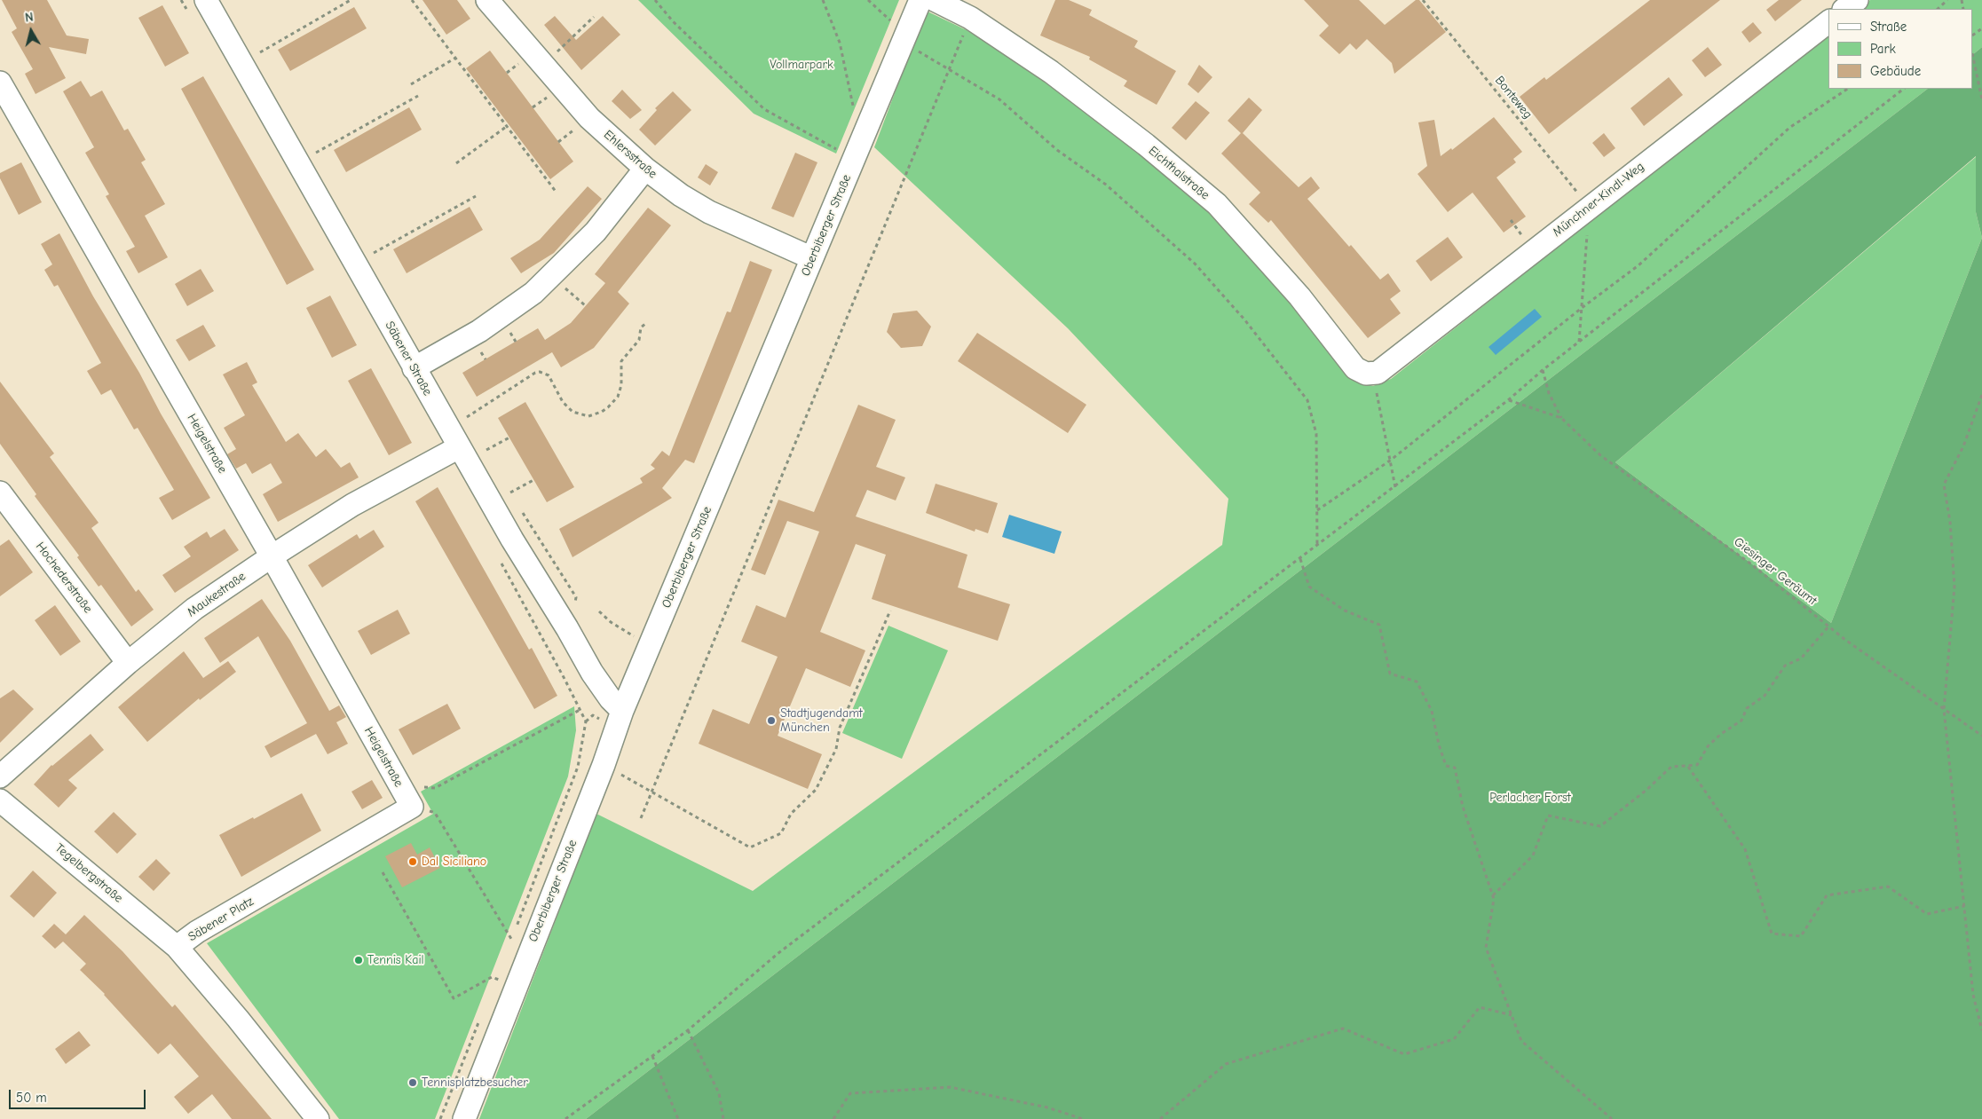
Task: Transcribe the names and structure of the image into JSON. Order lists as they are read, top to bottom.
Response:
{
  "streets": {
    "street": [
      "Ehlersstraße",
      "Eichthalstraße",
      "Münchner-Kindl-Weg",
      "Oberbiberger Straße",
      "Säbener Straße",
      "Heigelstraße",
      "Hochederstraße",
      "Maukestraße",
      "Tegelbergstraße",
      "Säbener Platz"
    ],
    "path": ["Bonteweg", "Giesinger Geräumt"]
  },
  "crossings": [
    ["Bonteweg", "Münchner-Kindl-Weg"],
    ["Ehlersstraße", "Oberbiberger Straße"],
    ["Eichthalstraße", "Münchner-Kindl-Weg"],
    ["Oberbiberger Straße", "Säbener Straße"],
    ["Säbener Straße", "Maukestraße"],
    ["Heigelstraße", "Maukestraße"],
    ["Heigelstraße", "Säbener Platz"],
    ["Hochederstraße", "Maukestraße"],
    ["Tegelbergstraße", "Säbener Platz"]
  ],
  "parks": ["Vollmarpark", "Perlacher Forst"],
  "places": [
    "Stadtjugendamt München",
    "Dal Siciliano",
    "Tennis Kail",
    "Tennisplatzbesucher"
  ],
  "legend": ["Straße", "Park", "Gebäude"],
  "scale_bar": "50 m",
  "north": "top"
}
